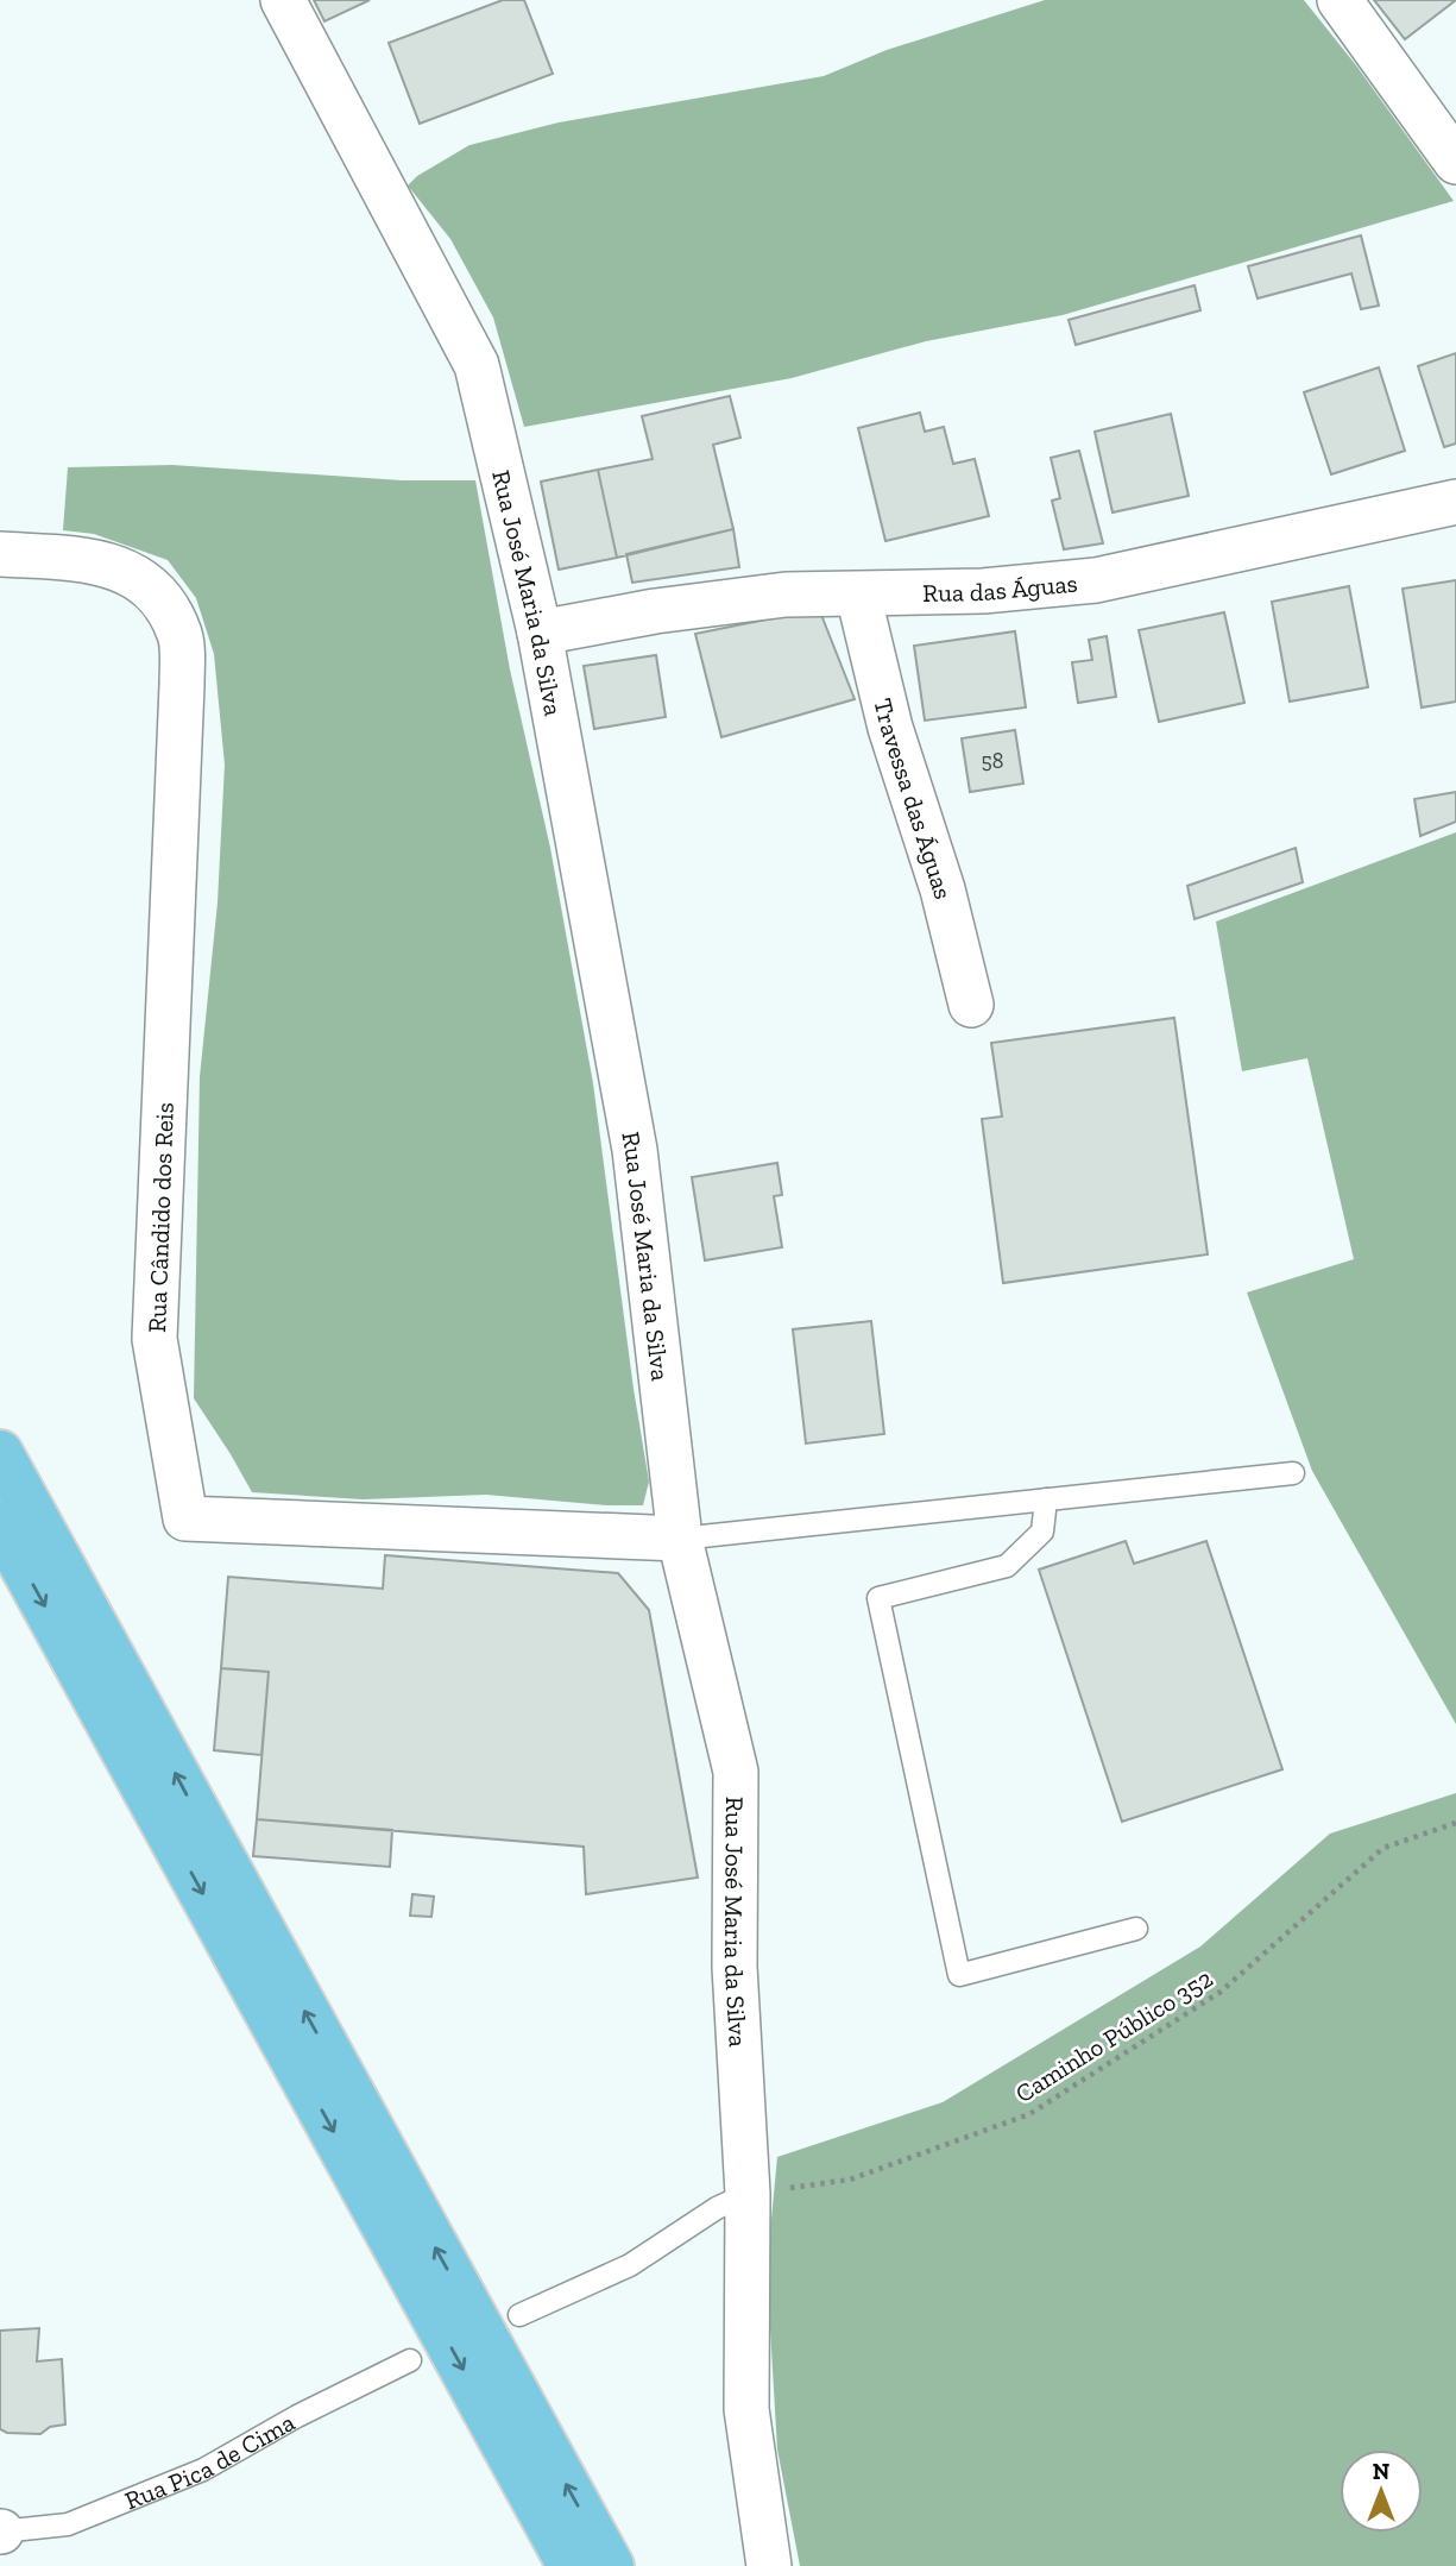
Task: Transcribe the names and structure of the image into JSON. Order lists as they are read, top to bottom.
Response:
{
  "streets": {
    "street": [
      "Rua das Águas",
      "Rua José Maria da Silva",
      "Travessa das Águas",
      "Rua Cândido dos Reis"
    ],
    "lane": ["Rua Pica de Cima"],
    "path": ["Caminho Público 352"]
  },
  "crossings": [
    ["Rua das Águas", "Rua José Maria da Silva"],
    ["Rua das Águas", "Travessa das Águas"],
    ["Rua José Maria da Silva", "Rua Cândido dos Reis"],
    ["Rua José Maria da Silva", "Caminho Público 352"]
  ],
  "house_numbers": ["58"],
  "north": "top"
}
